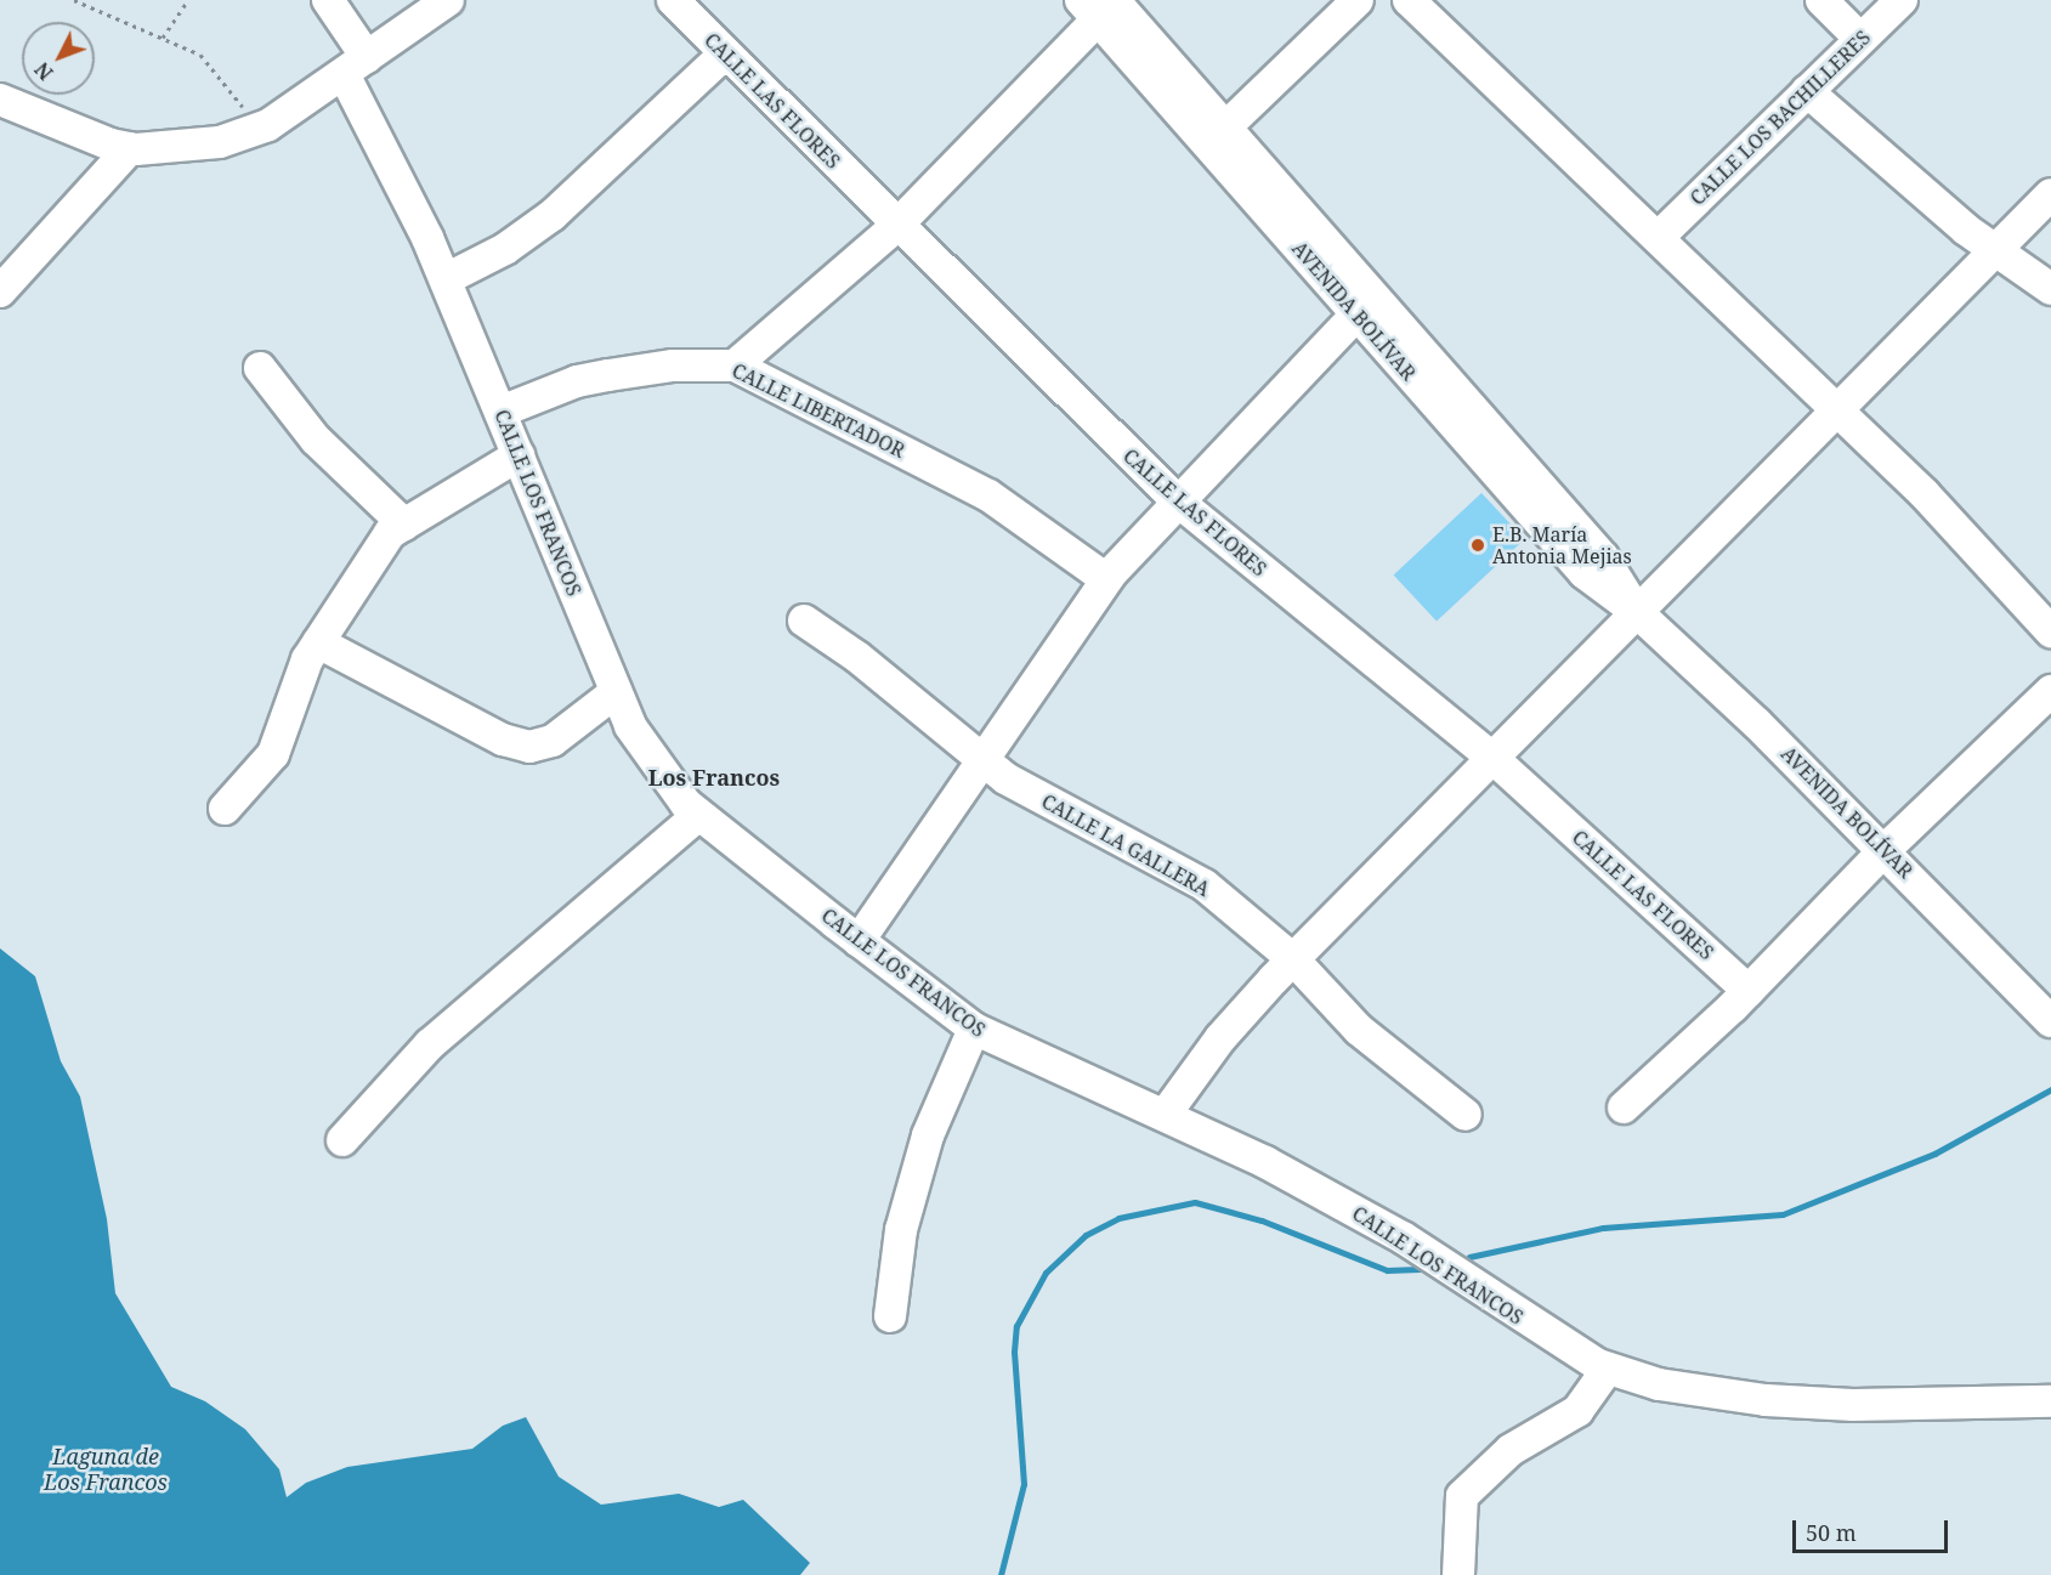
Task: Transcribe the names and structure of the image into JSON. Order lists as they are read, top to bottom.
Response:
{
  "streets": {
    "street": [
      "CALLE LAS FLORES",
      "CALLE LOS BACHILLERES",
      "AVENIDA BOLÍVAR",
      "CALLE LIBERTADOR",
      "CALLE LOS FRANCOS",
      "CALLE LA GALLERA"
    ]
  },
  "crossings": [
    ["CALLE LIBERTADOR", "CALLE LOS FRANCOS"]
  ],
  "districts": ["Los Francos"],
  "water": ["Laguna de Los Francos"],
  "places": ["E.B. María Antonia Mejias"],
  "scale_bar": "50 m",
  "north": "bottom left"
}
